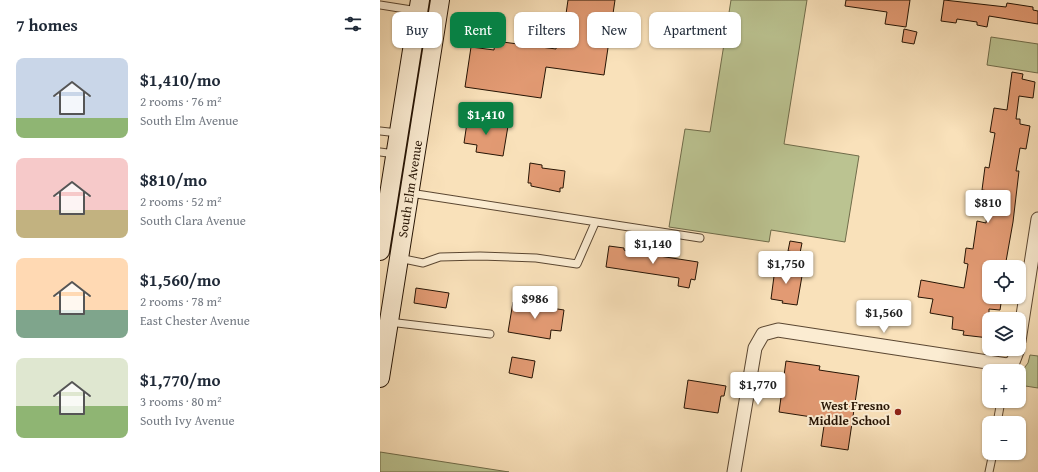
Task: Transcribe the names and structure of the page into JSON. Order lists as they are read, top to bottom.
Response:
{
  "streets": {
    "main road": ["South Elm Avenue"]
  },
  "places": ["West Fresno Middle School"],
  "page": {
    "heading": "7 homes",
    "chip": [
      "Buy",
      "Rent",
      "Filters",
      "New",
      "Apartment"
    ],
    "list": [
      {
        "name": "$1,410/mo",
        "note": "2 rooms · 76 m² · South Elm Avenue"
      },
      {
        "name": "$810/mo",
        "note": "2 rooms · 52 m² · South Clara Avenue"
      },
      {
        "name": "$1,560/mo",
        "note": "2 rooms · 78 m² · East Chester Avenue"
      },
      {
        "name": "$1,770/mo",
        "note": "3 rooms · 80 m² · South Ivy Avenue"
      }
    ],
    "price": [
      "$1,410",
      "$810",
      "$1,140",
      "$1,750",
      "$986",
      "$1,560",
      "$1,770"
    ],
    "map_buttons": ["+", "−"]
  }
}
